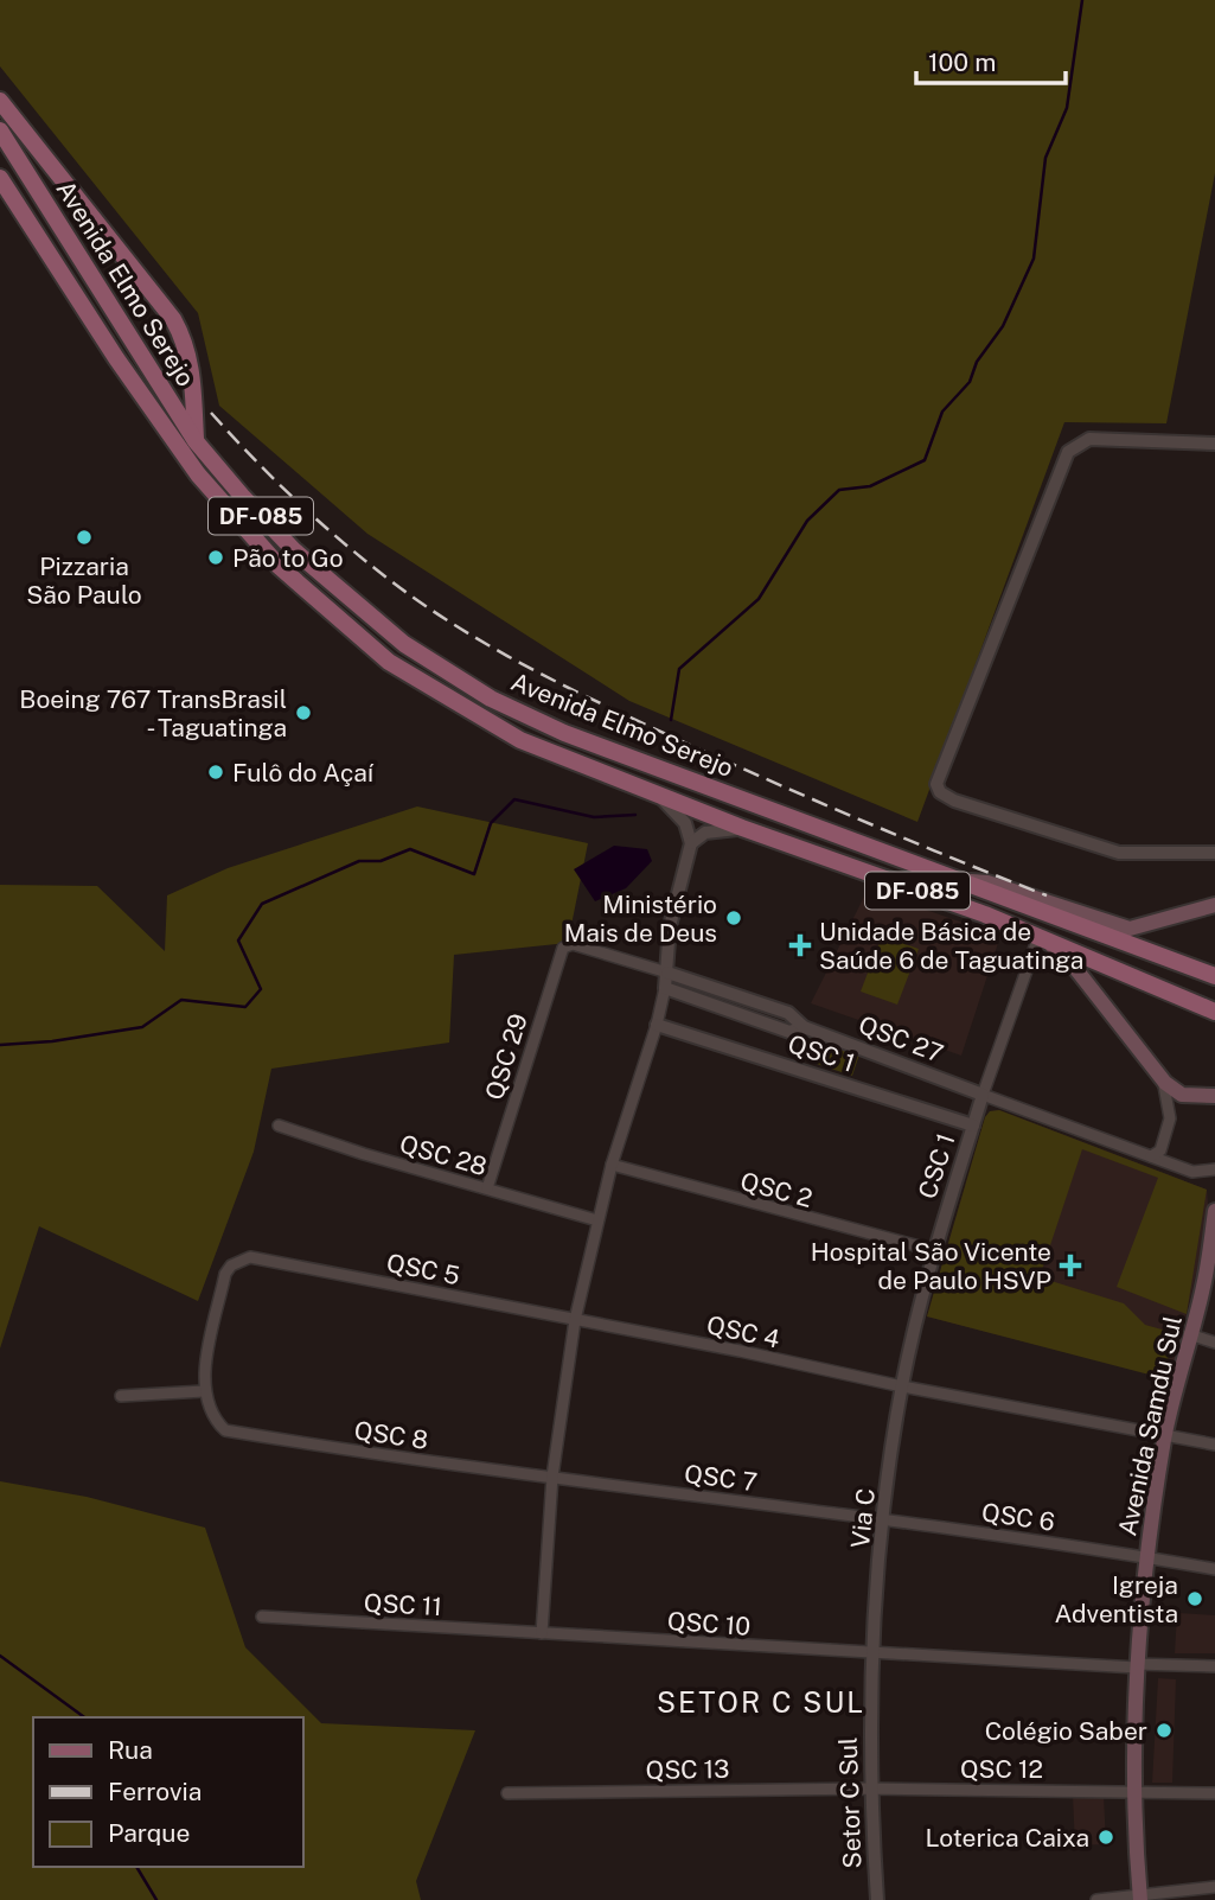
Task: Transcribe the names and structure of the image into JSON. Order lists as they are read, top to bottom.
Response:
{
  "streets": {
    "main road": ["Avenida Elmo Serejo", "DF-085", "Avenida Samdu Sul"],
    "street": [
      "QSC 27",
      "QSC 1",
      "QSC 29",
      "QSC 28",
      "CSC 1",
      "QSC 2",
      "QSC 5",
      "QSC 4",
      "QSC 8",
      "QSC 7",
      "QSC 6",
      "Via C",
      "QSC 11",
      "QSC 10",
      "QSC 12",
      "QSC 13",
      "Setor C Sul"
    ]
  },
  "crossings": [
    ["QSC 27", "QSC 29"],
    ["QSC 27", "CSC 1"],
    ["QSC 1", "CSC 1"],
    ["QSC 29", "QSC 28"],
    ["CSC 1", "QSC 2"],
    ["CSC 1", "QSC 4"],
    ["CSC 1", "Via C"],
    ["QSC 5", "QSC 4"],
    ["QSC 5", "QSC 8"],
    ["QSC 4", "Avenida Samdu Sul"],
    ["QSC 4", "Via C"],
    ["Avenida Samdu Sul", "QSC 6"],
    ["Avenida Samdu Sul", "QSC 10"],
    ["Avenida Samdu Sul", "QSC 12"],
    ["QSC 8", "QSC 7"],
    ["QSC 7", "QSC 6"],
    ["QSC 7", "Via C"],
    ["QSC 6", "Via C"],
    ["Via C", "QSC 10"],
    ["Via C", "Setor C Sul"],
    ["QSC 11", "QSC 10"],
    ["QSC 10", "Setor C Sul"],
    ["QSC 12", "QSC 13"],
    ["QSC 12", "Setor C Sul"],
    ["QSC 13", "Setor C Sul"]
  ],
  "districts": ["SETOR C SUL"],
  "places": {
    "other": [
      "Pizzaria São Paulo",
      "Pão to Go",
      "Boeing 767 TransBrasil - Taguatinga",
      "Fulô do Açaí",
      "Ministério Mais de Deus",
      "Igreja Adventista",
      "Colégio Saber",
      "Loterica Caixa"
    ],
    "health": ["Unidade Básica de Saúde 6 de Taguatinga", "Hospital São Vicente de Paulo HSVP"]
  },
  "legend": ["Rua", "Ferrovia", "Parque"],
  "scale_bar": "100 m"
}
